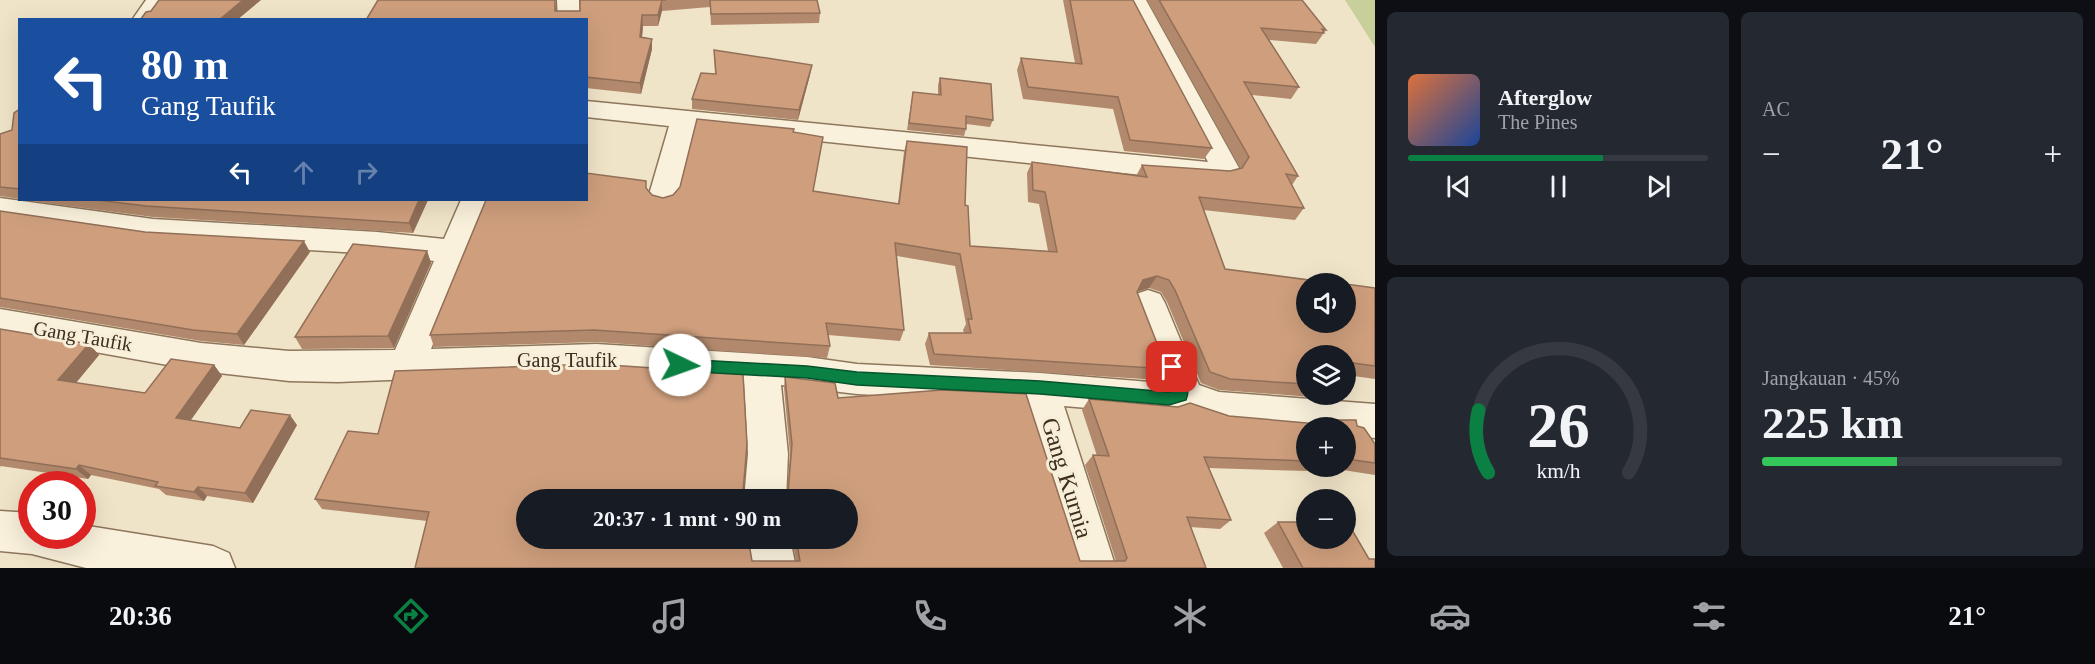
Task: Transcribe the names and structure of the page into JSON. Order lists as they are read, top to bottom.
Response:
{
  "streets": {
    "street": ["Gang Taufik", "Gang Kurnia"]
  },
  "crossings": [
    ["Gang Taufik", "Gang Kurnia"]
  ],
  "page": {
    "tile": [
      "AC",
      ["Jangkauan · 45%", "225 km"]
    ],
    "turn": ["80 m", "Gang Taufik"],
    "song": ["Afterglow", "The Pines"],
    "heat": ["−", "21°", "+"],
    "map_buttons": ["+", "−"],
    "limit": "30",
    "trip": "20:37 · 1 mnt · 90 m",
    "tabs": ["20:36", "21°"],
    "gauge": ["26", "km/h"]
  }
}
